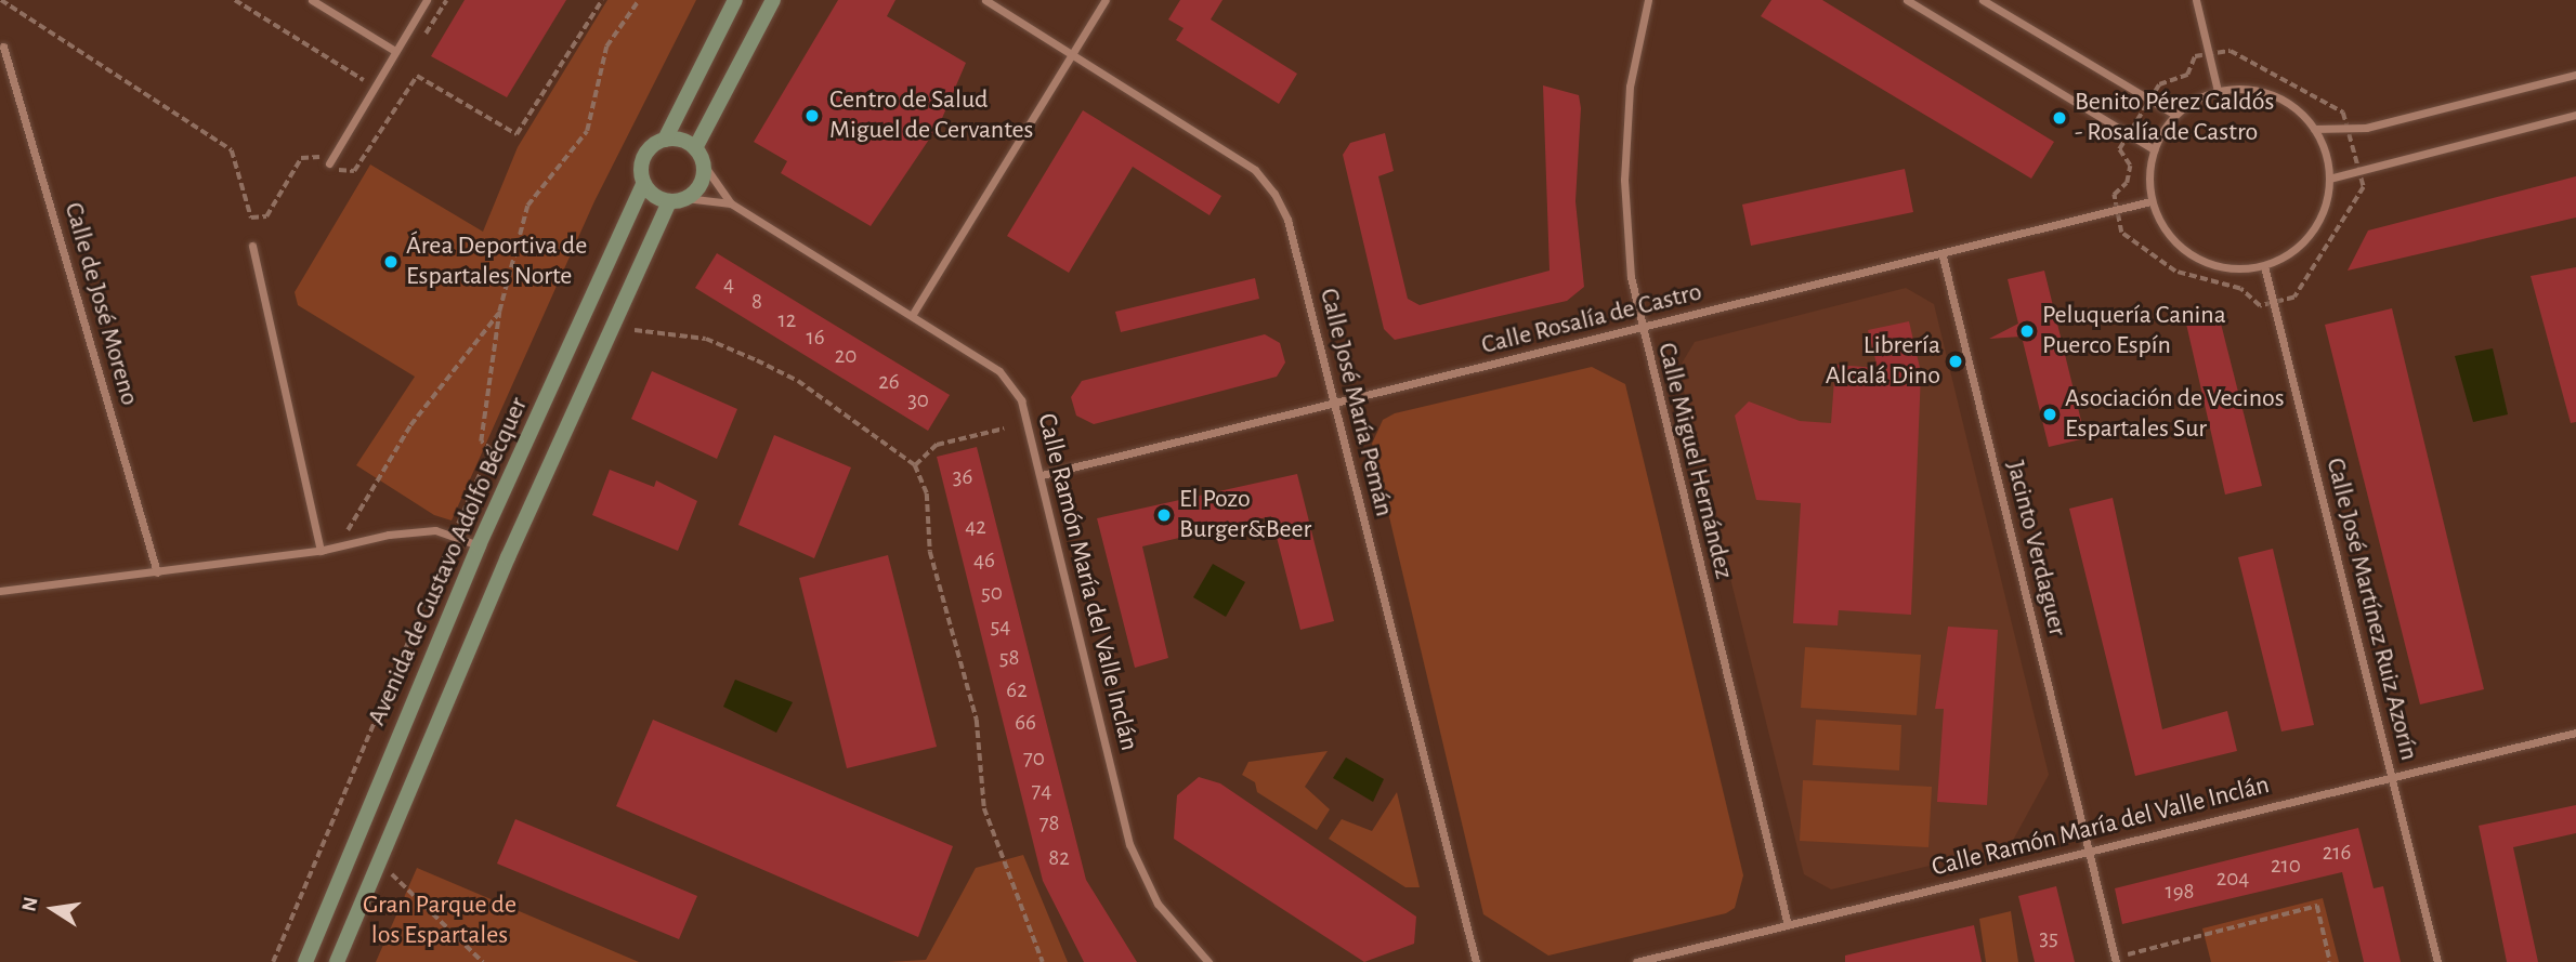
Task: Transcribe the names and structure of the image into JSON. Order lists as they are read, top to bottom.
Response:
{
  "streets": {
    "street": [
      "Calle de José Moreno",
      "Calle Rosalía de Castro",
      "Calle José María Pemán",
      "Calle Miguel Hernández",
      "Jacinto Verdaguer",
      "Avenida de Gustavo Adolfo Bécquer",
      "Calle Ramón María del Valle Inclán",
      "Calle José Martínez Ruiz Azorín"
    ]
  },
  "crossings": [
    ["Calle Rosalía de Castro", "Calle José María Pemán"],
    ["Calle Rosalía de Castro", "Calle Miguel Hernández"],
    ["Calle Rosalía de Castro", "Jacinto Verdaguer"],
    ["Calle Rosalía de Castro", "Calle Ramón María del Valle Inclán"],
    ["Calle Rosalía de Castro", "Calle José Martínez Ruiz Azorín"],
    ["Calle Miguel Hernández", "Calle Ramón María del Valle Inclán"],
    ["Jacinto Verdaguer", "Calle Ramón María del Valle Inclán"],
    ["Avenida de Gustavo Adolfo Bécquer", "Calle Ramón María del Valle Inclán"],
    ["Calle Ramón María del Valle Inclán", "Calle José Martínez Ruiz Azorín"]
  ],
  "parks": ["Gran Parque de los Espartales"],
  "places": [
    "Centro de Salud Miguel de Cervantes",
    "Benito Pérez Galdós - Rosalía de Castro",
    "Área Deportiva de Espartales Norte",
    "Peluquería Canina Puerco Espín",
    "Librería Alcalá Dino",
    "Asociación de Vecinos Espartales Sur",
    "El Pozo Burger&Beer"
  ],
  "house_numbers": [
    "4",
    "8",
    "12",
    "16",
    "20",
    "26",
    "30",
    "36",
    "42",
    "46",
    "50",
    "54",
    "58",
    "62",
    "66",
    "70",
    "74",
    "78",
    "216",
    "82",
    "210",
    "204",
    "198",
    "35"
  ],
  "north": "left"
}
